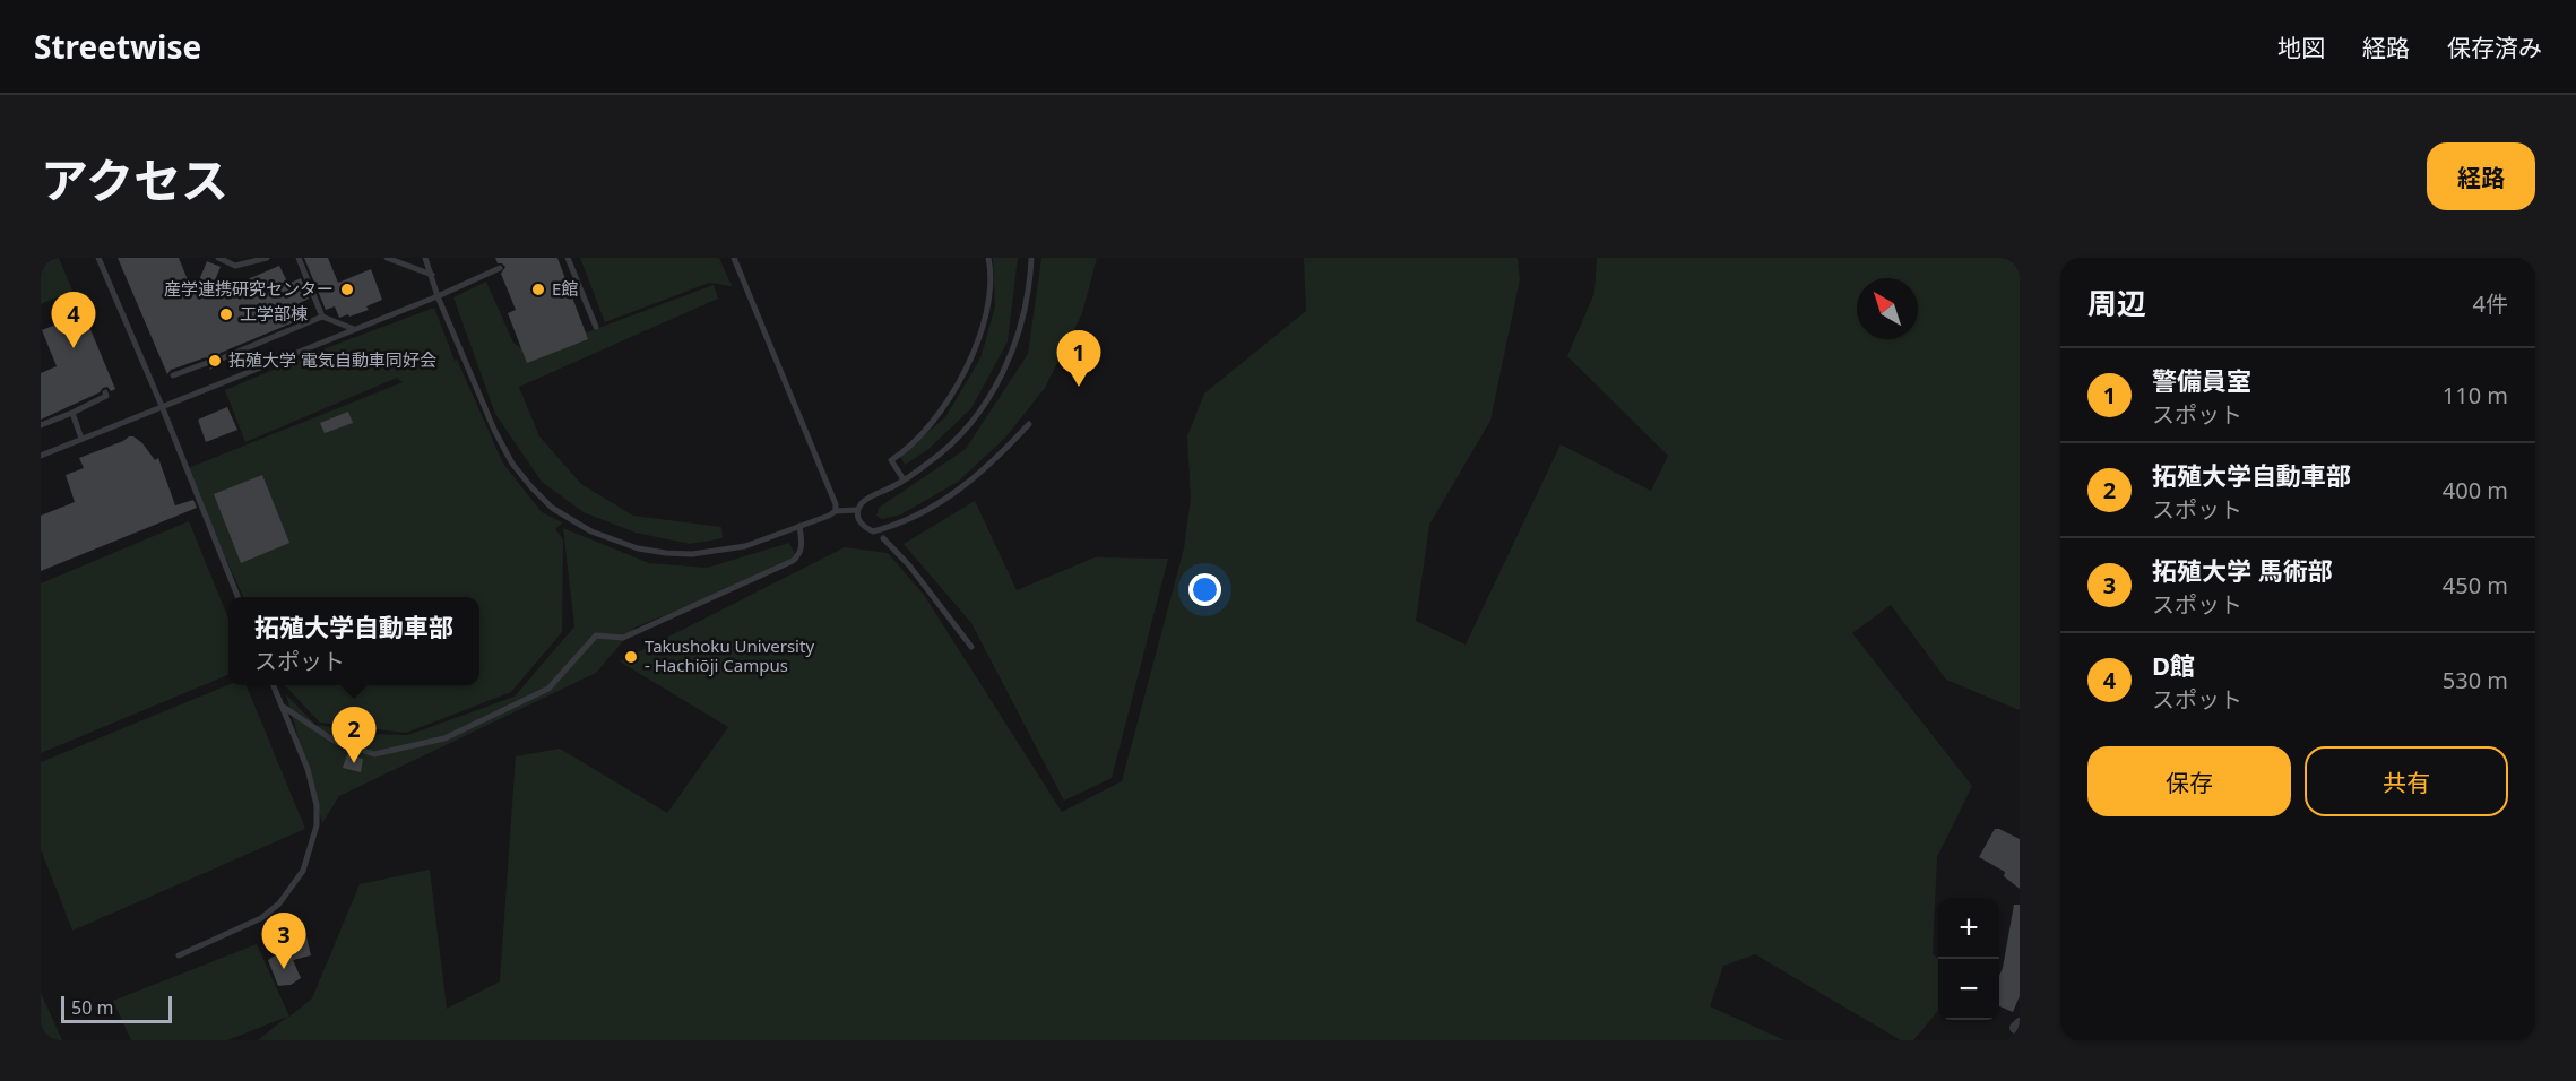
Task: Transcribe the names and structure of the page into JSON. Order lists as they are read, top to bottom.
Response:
{
  "places": [
    "産学連携研究センター",
    "E館",
    "工学部棟",
    "拓殖大学 電気自動車同好会",
    "Takushoku University - Hachiōji Campus"
  ],
  "scale_bar": "50 m",
  "north": "top left",
  "page": {
    "header": "Streetwise",
    "nav": ["地図", "経路", "保存済み"],
    "title": "アクセス",
    "buttons": [
      "経路",
      ["保存", "共有"]
    ],
    "heading": ["周辺", "4件"],
    "pins": [
      "4",
      "1",
      "2",
      "3"
    ],
    "list": [
      {
        "mark": "1",
        "name": "警備員室",
        "note": "スポット",
        "value": "110 m"
      },
      {
        "mark": "2",
        "name": "拓殖大学自動車部",
        "note": "スポット",
        "value": "400 m"
      },
      {
        "mark": "3",
        "name": "拓殖大学 馬術部",
        "note": "スポット",
        "value": "450 m"
      },
      {
        "mark": "4",
        "name": "D館",
        "note": "スポット",
        "value": "530 m"
      }
    ],
    "popup": ["拓殖大学自動車部", "スポット"],
    "map_buttons": ["+", "−"],
    "scale": "50 m"
  }
}
